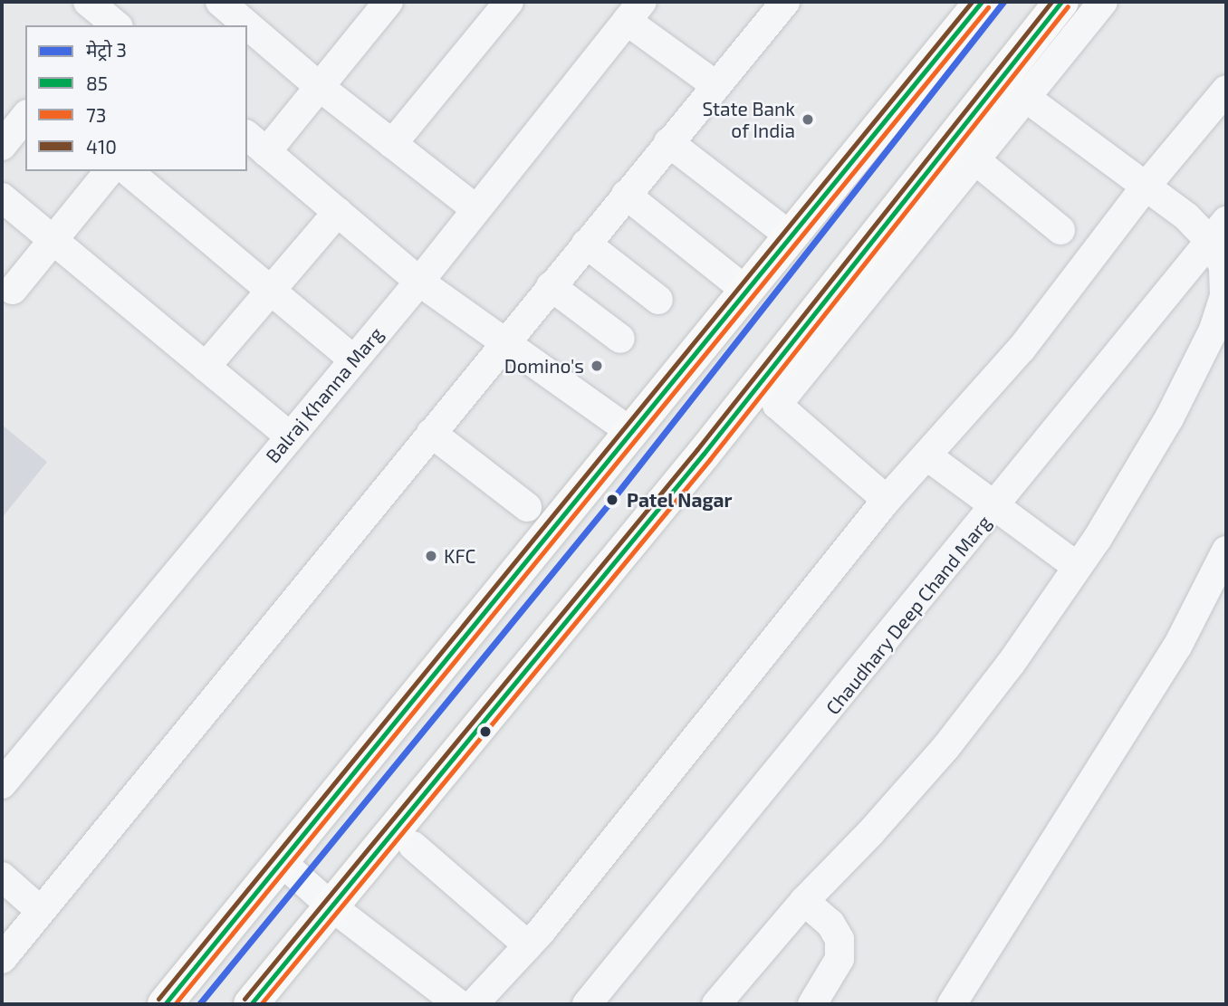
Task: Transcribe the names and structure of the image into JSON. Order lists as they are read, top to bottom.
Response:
{
  "streets": {
    "street": ["Balraj Khanna Marg", "Chaudhary Deep Chand Marg"]
  },
  "places": [
    "State Bank of India",
    "Domino's",
    "Patel Nagar",
    "KFC"
  ],
  "lines": [
    "metro line 3",
    "transit line 85",
    "transit line 410",
    "transit line 73"
  ],
  "legend": [
    "मेट्रो 3",
    "85",
    "73",
    "410"
  ]
}
